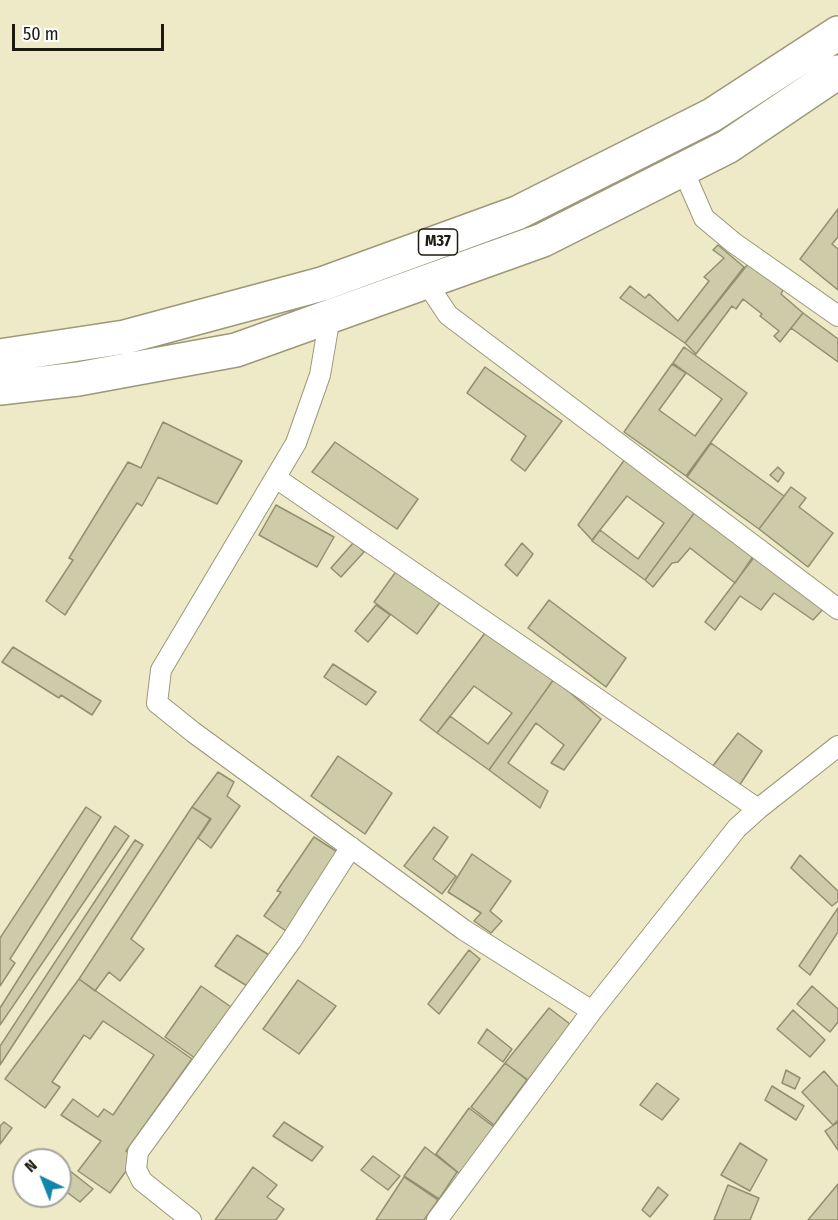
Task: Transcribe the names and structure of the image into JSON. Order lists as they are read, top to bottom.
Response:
{
  "streets": {
    "highway": ["M37"]
  },
  "scale_bar": "50 m",
  "north": "top left"
}
